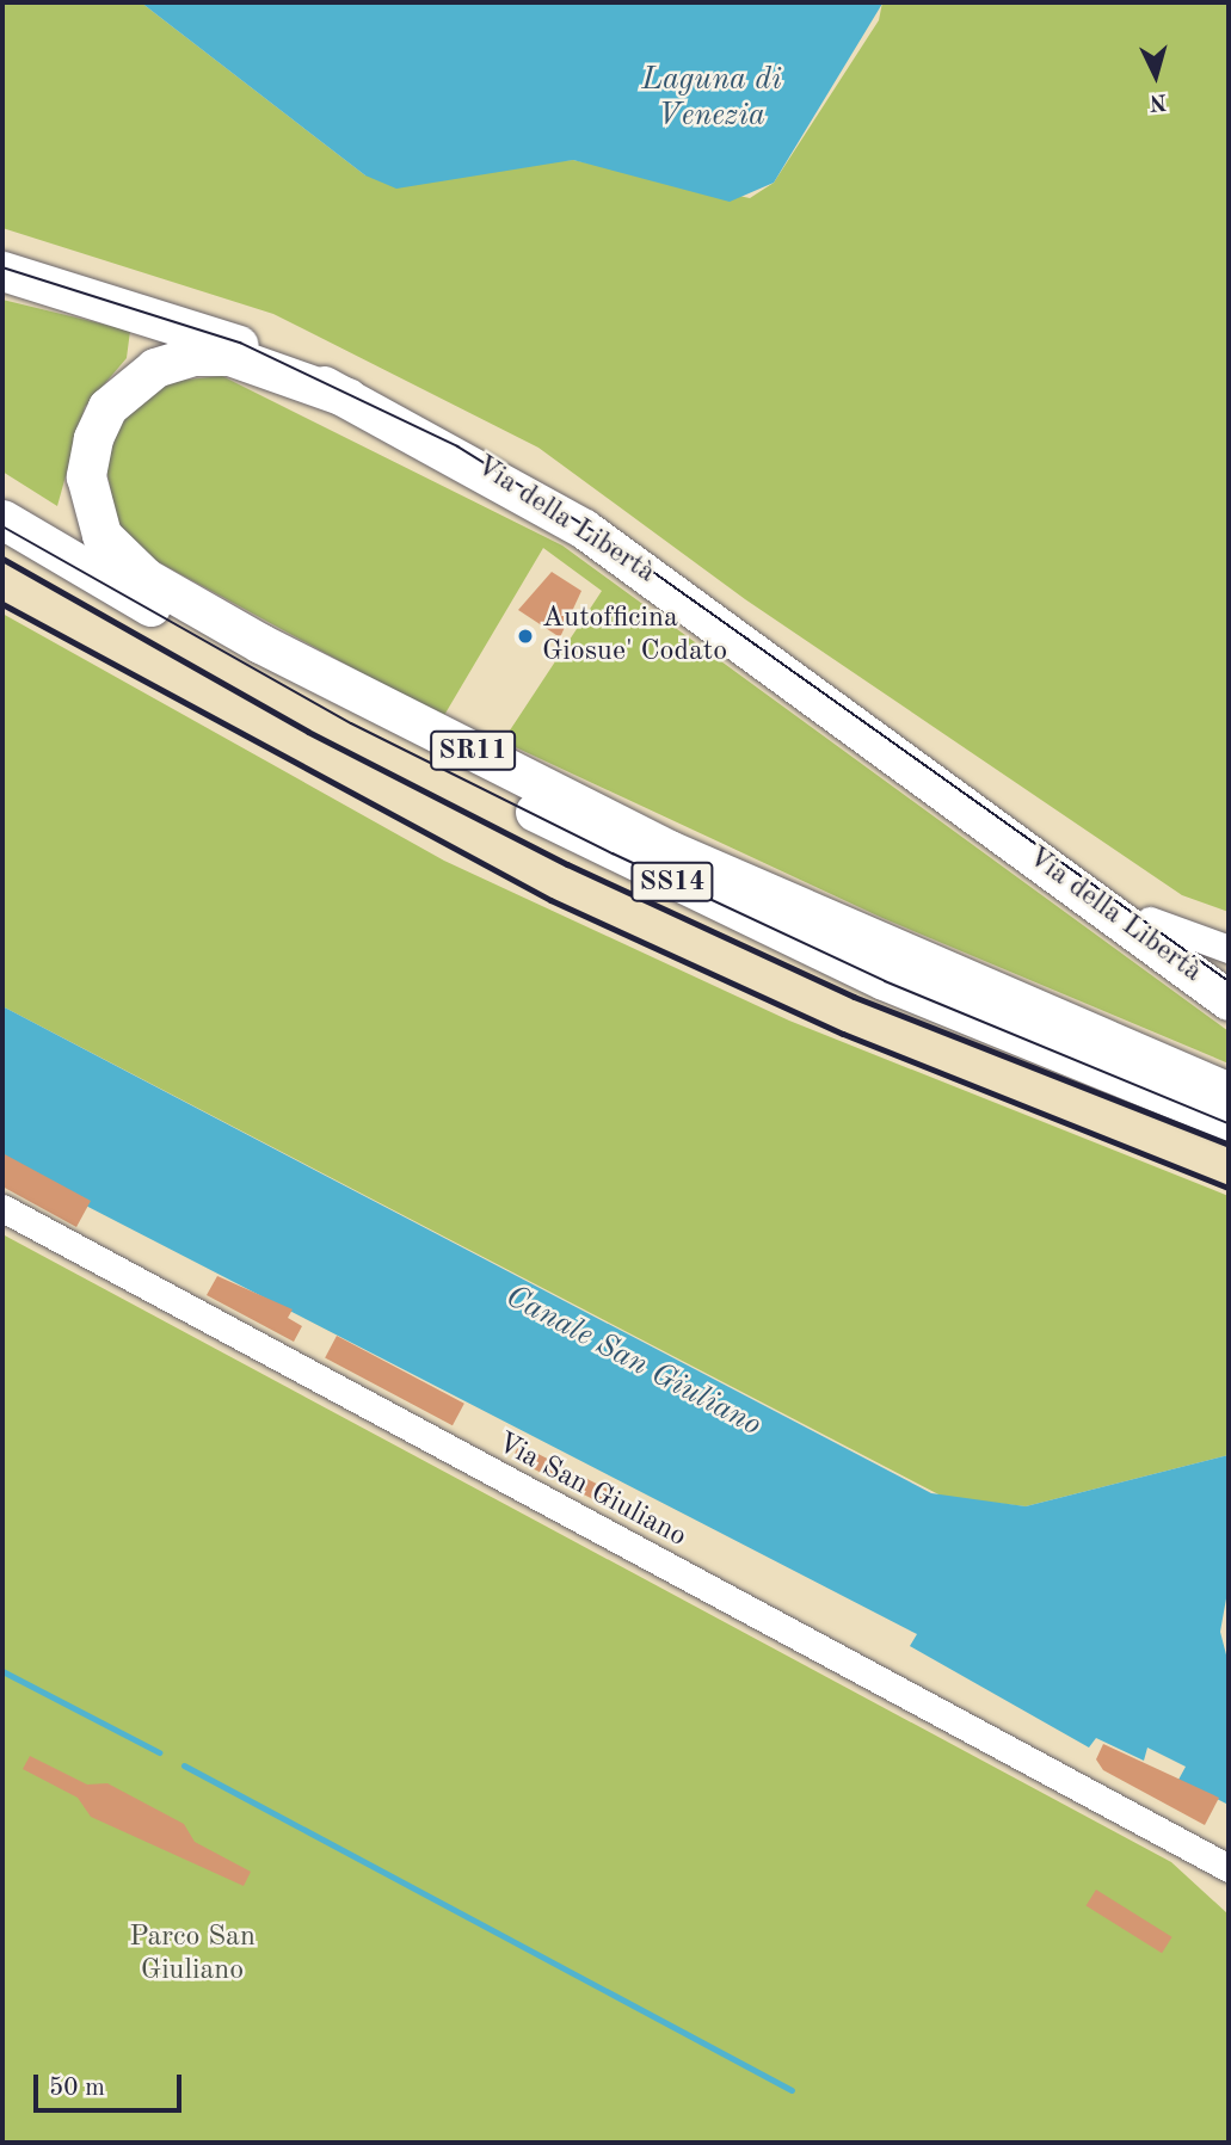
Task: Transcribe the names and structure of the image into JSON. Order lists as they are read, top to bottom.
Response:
{
  "streets": {
    "highway": ["Via della Libertà", "SR11", "SS14"],
    "street": ["Via San Giuliano"]
  },
  "crossings": [
    ["Via della Libertà", "SR11"],
    ["SR11", "SS14"]
  ],
  "water": ["Laguna di Venezia", "Canale San Giuliano"],
  "parks": ["Parco San Giuliano"],
  "places": ["Autofficina Giosue' Codato"],
  "scale_bar": "50 m",
  "north": "bottom"
}
